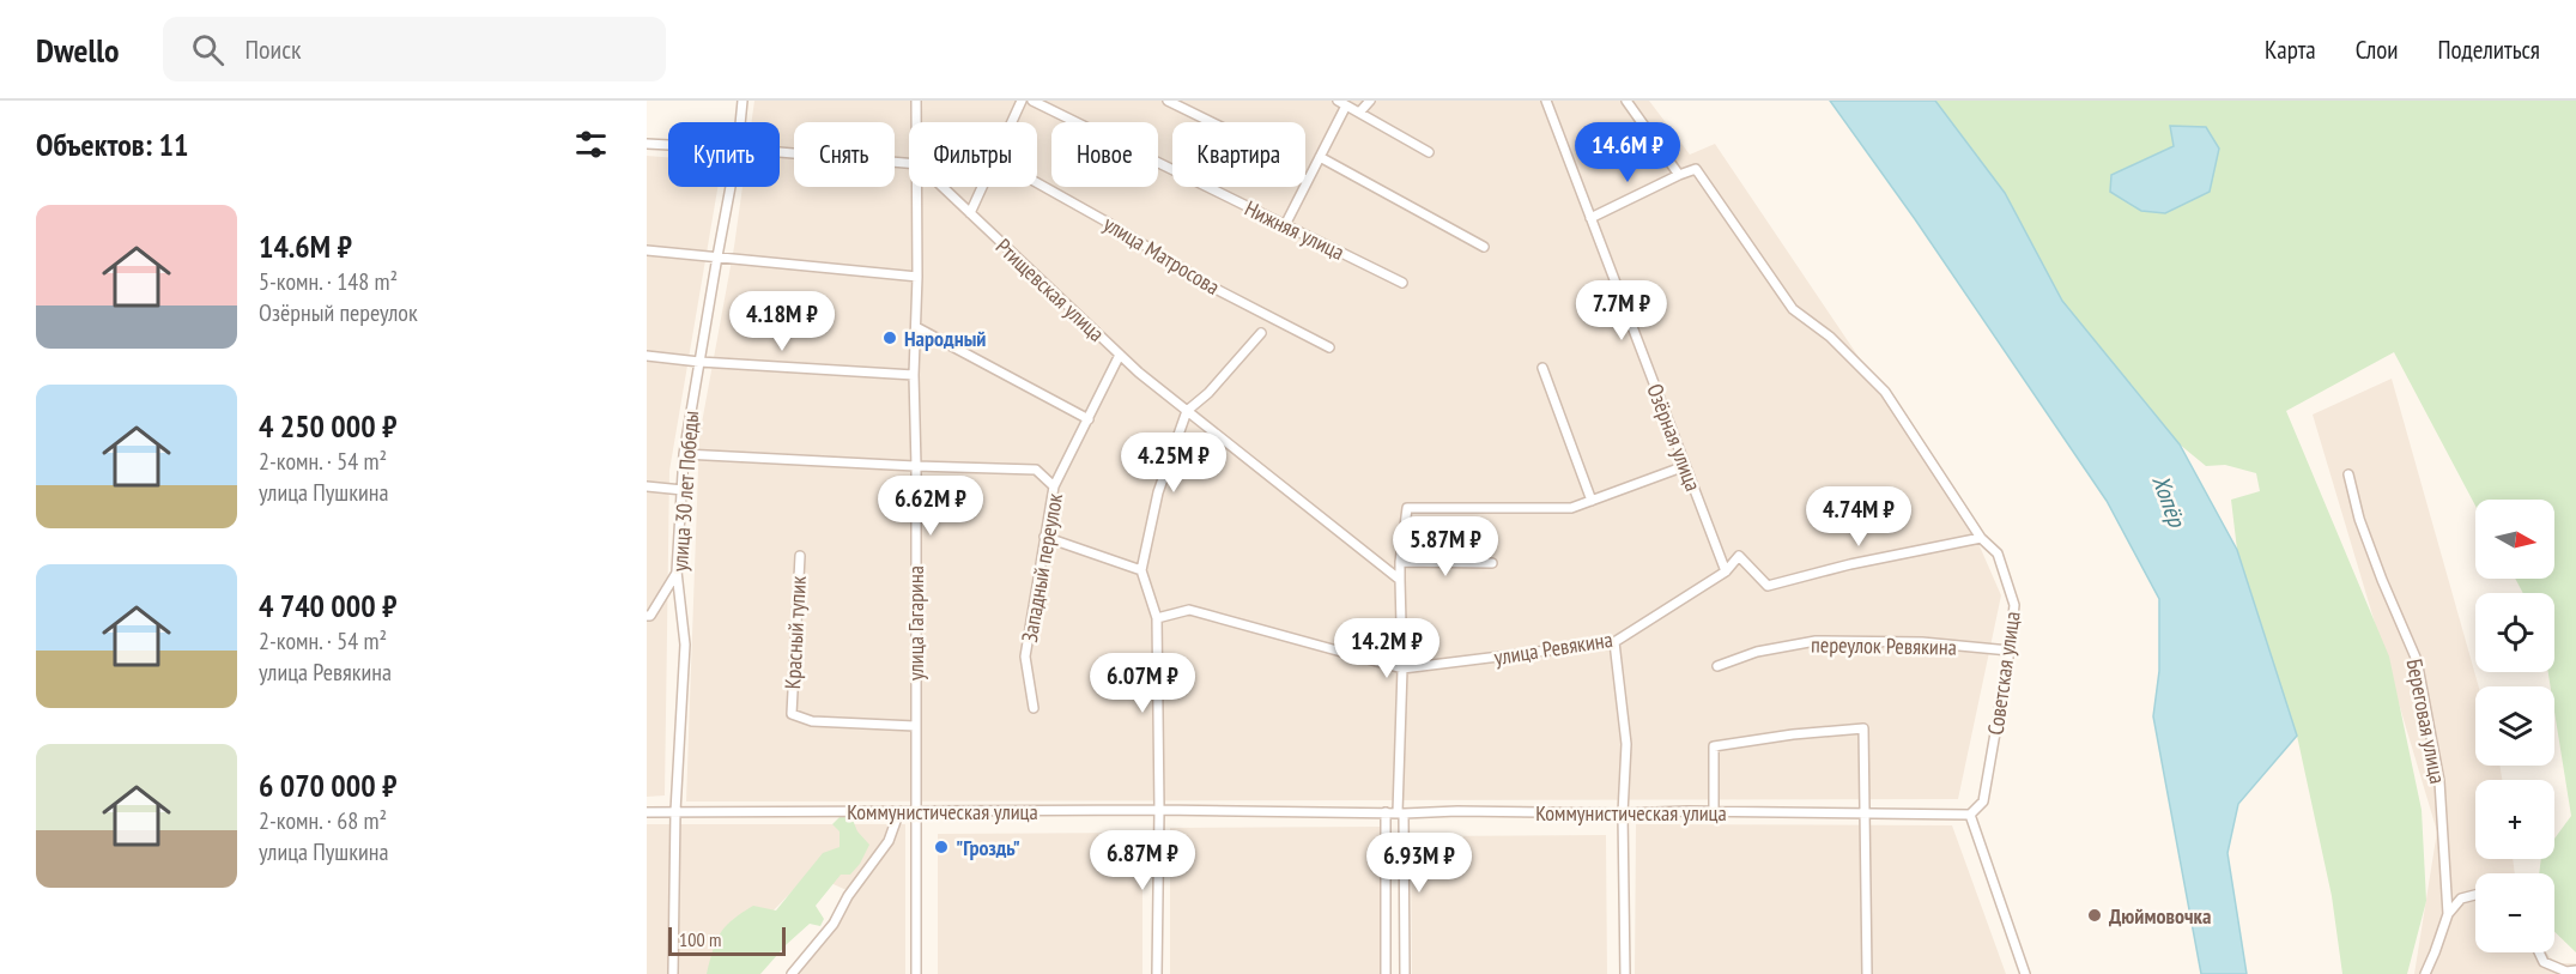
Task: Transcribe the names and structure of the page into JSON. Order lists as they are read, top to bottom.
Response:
{
  "streets": {
    "street": [
      "Нижняя улица",
      "улица Матросова",
      "Ртищевская улица",
      "Озёрная улица",
      "улица 30 лет Победы",
      "Западный переулок",
      "улица Гагарина",
      "Красный тупик",
      "переулок Ревякина",
      "улица Ревякина",
      "Советская улица",
      "Береговая улица",
      "Коммунистическая улица"
    ]
  },
  "crossings": [
    ["Ртищевская улица", "Западный переулок"],
    ["Озёрная улица", "улица Ревякина"],
    ["улица 30 лет Победы", "Коммунистическая улица"],
    ["улица Гагарина", "Красный тупик"],
    ["улица Гагарина", "Коммунистическая улица"],
    ["переулок Ревякина", "Советская улица"],
    ["улица Ревякина", "Советская улица"],
    ["Советская улица", "Коммунистическая улица"]
  ],
  "water": ["Хопёр"],
  "places": ["Народный", "\"Гроздь\"", "Дюймовочка"],
  "scale_bar": "100 m",
  "north": "right",
  "page": {
    "header": "Dwello",
    "search": "Поиск",
    "nav": ["Карта", "Слои", "Поделиться"],
    "heading": "Объектов: 11",
    "price": [
      "14.6M ₽",
      "7.7M ₽",
      "4.18M ₽",
      "4.25M ₽",
      "6.62M ₽",
      "4.74M ₽",
      "5.87M ₽",
      "14.2M ₽",
      "6.07M ₽",
      "6.87M ₽",
      "6.93M ₽"
    ],
    "chip": [
      "Купить",
      "Снять",
      "Фильтры",
      "Новое",
      "Квартира"
    ],
    "list": [
      {
        "name": "14.6M ₽",
        "note": "5-комн. · 148 m² · Озёрный переулок"
      },
      {
        "name": "4 250 000 ₽",
        "note": "2-комн. · 54 m² · улица Пушкина"
      },
      {
        "name": "4 740 000 ₽",
        "note": "2-комн. · 54 m² · улица Ревякина"
      },
      {
        "name": "6 070 000 ₽",
        "note": "2-комн. · 68 m² · улица Пушкина"
      }
    ],
    "map_buttons": ["+", "−"],
    "scale": "100 m"
  }
}
